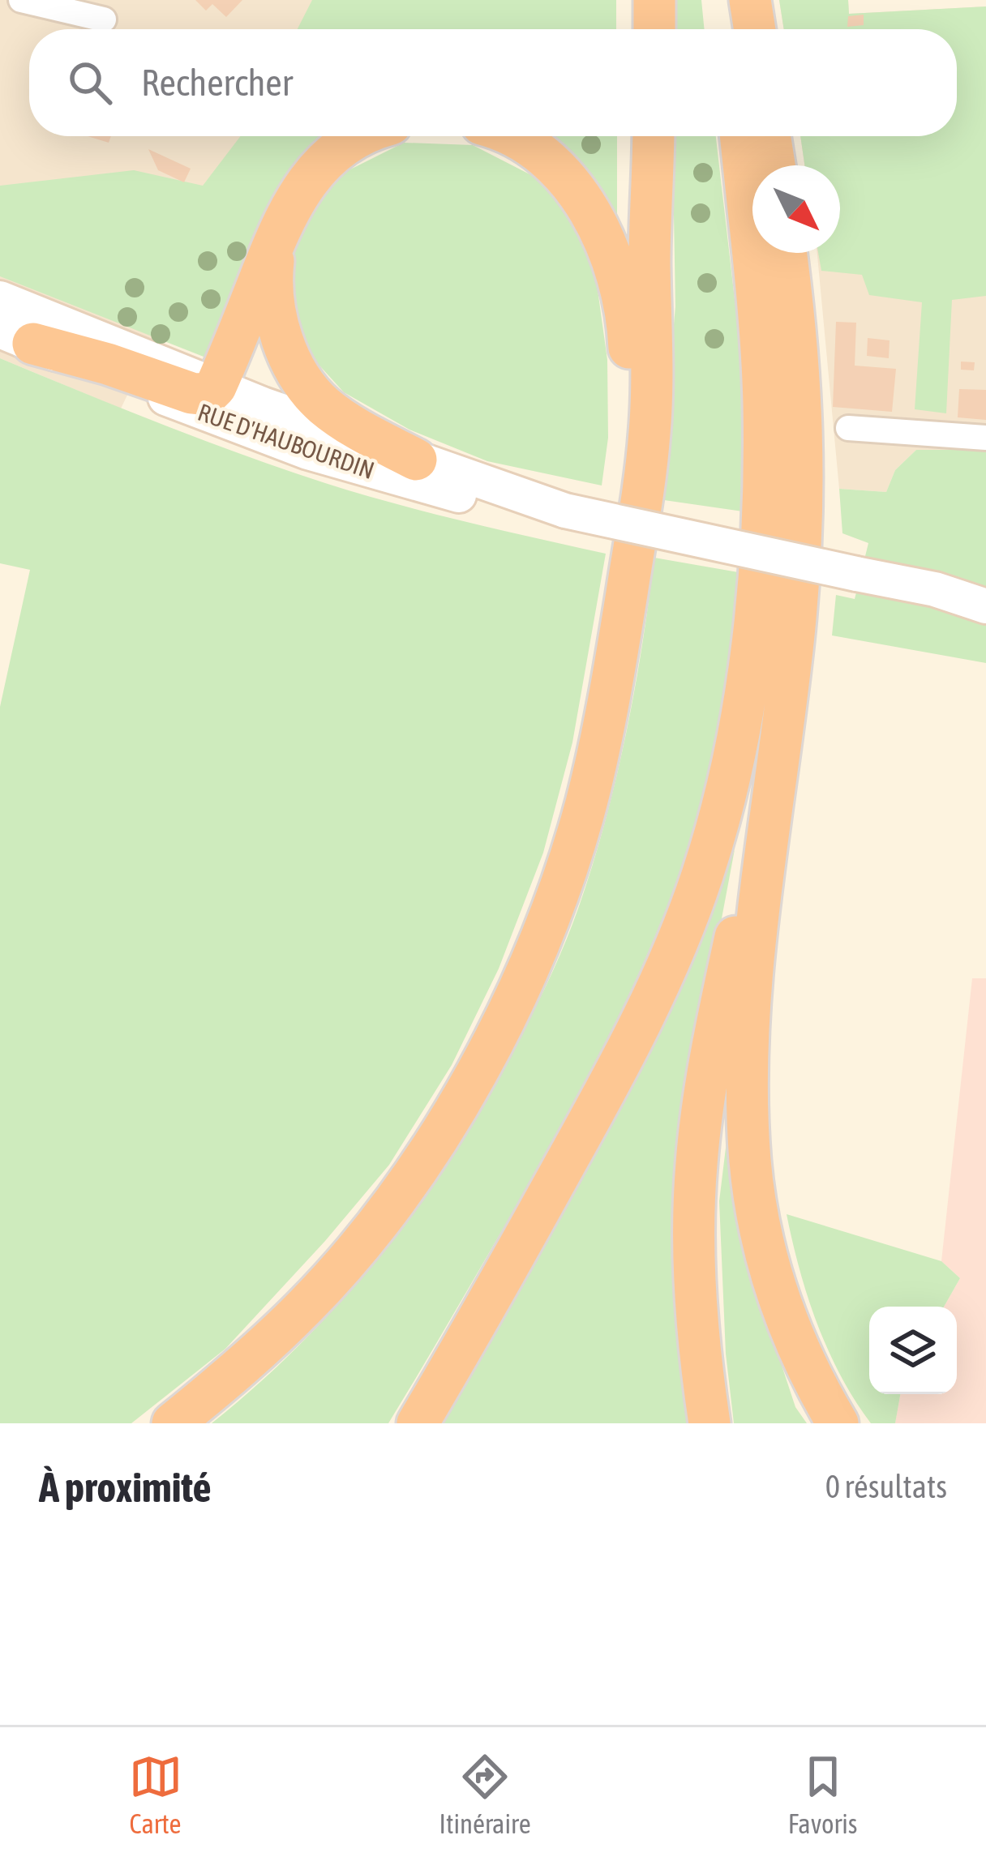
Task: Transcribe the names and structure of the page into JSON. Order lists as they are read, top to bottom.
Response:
{
  "streets": {
    "main road": ["RUE D'HAUBOURDIN"]
  },
  "north": "bottom right",
  "page": {
    "search": "Rechercher",
    "heading": ["À proximité", "0 résultats"],
    "nav": ["Carte", "Itinéraire", "Favoris"]
  }
}
